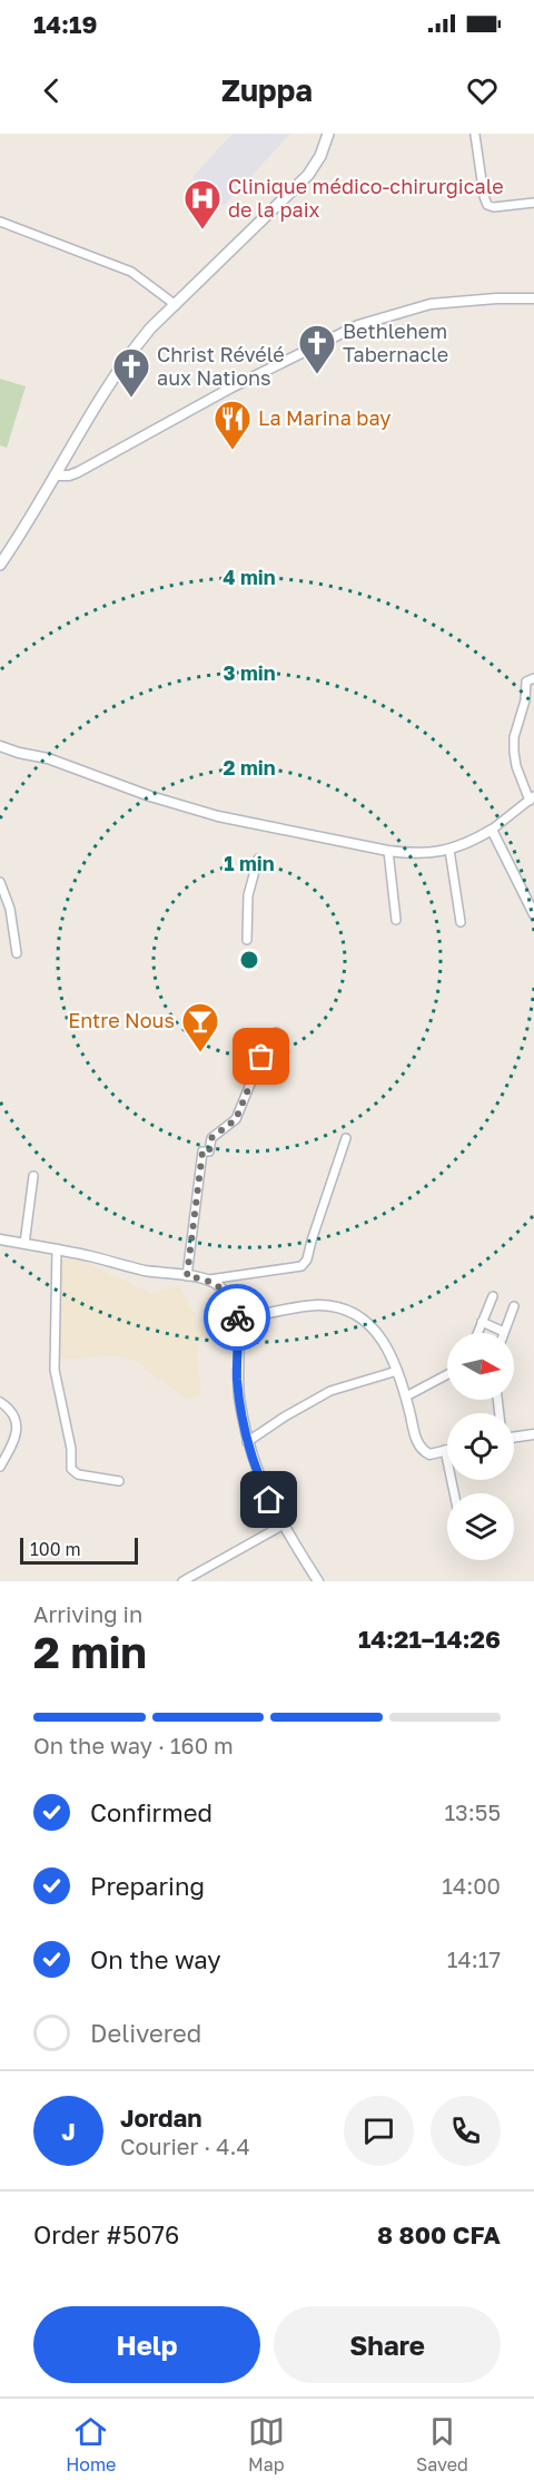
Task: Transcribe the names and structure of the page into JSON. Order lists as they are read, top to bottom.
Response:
{
  "places": {
    "hospital": ["Clinique médico-chirurgicale de la paix"],
    "church": ["Bethlehem Tabernacle", "Christ Révélé aux Nations"],
    "restaurant": ["La Marina bay"],
    "bar": ["Entre Nous"]
  },
  "scale_bar": "100 m",
  "north": "right",
  "page": {
    "status": "14:19",
    "header": "Zuppa",
    "scale": "100 m",
    "heading": ["2 min", "Arriving in", "14:21–14:26"],
    "panel": [
      "Jordan",
      "Courier · 4.4",
      "Order #5076",
      "8 800 CFA"
    ],
    "bar": "On the way · 160 m",
    "list": [
      ["Confirmed", "13:55"],
      ["Preparing", "14:00"],
      ["On the way", "14:17"],
      "Delivered"
    ],
    "round": "J",
    "buttons": ["Help", "Share"],
    "tabs": ["Home", "Map", "Saved"]
  },
  "rings": [
    "4 min",
    "3 min",
    "2 min",
    "1 min"
  ]
}
